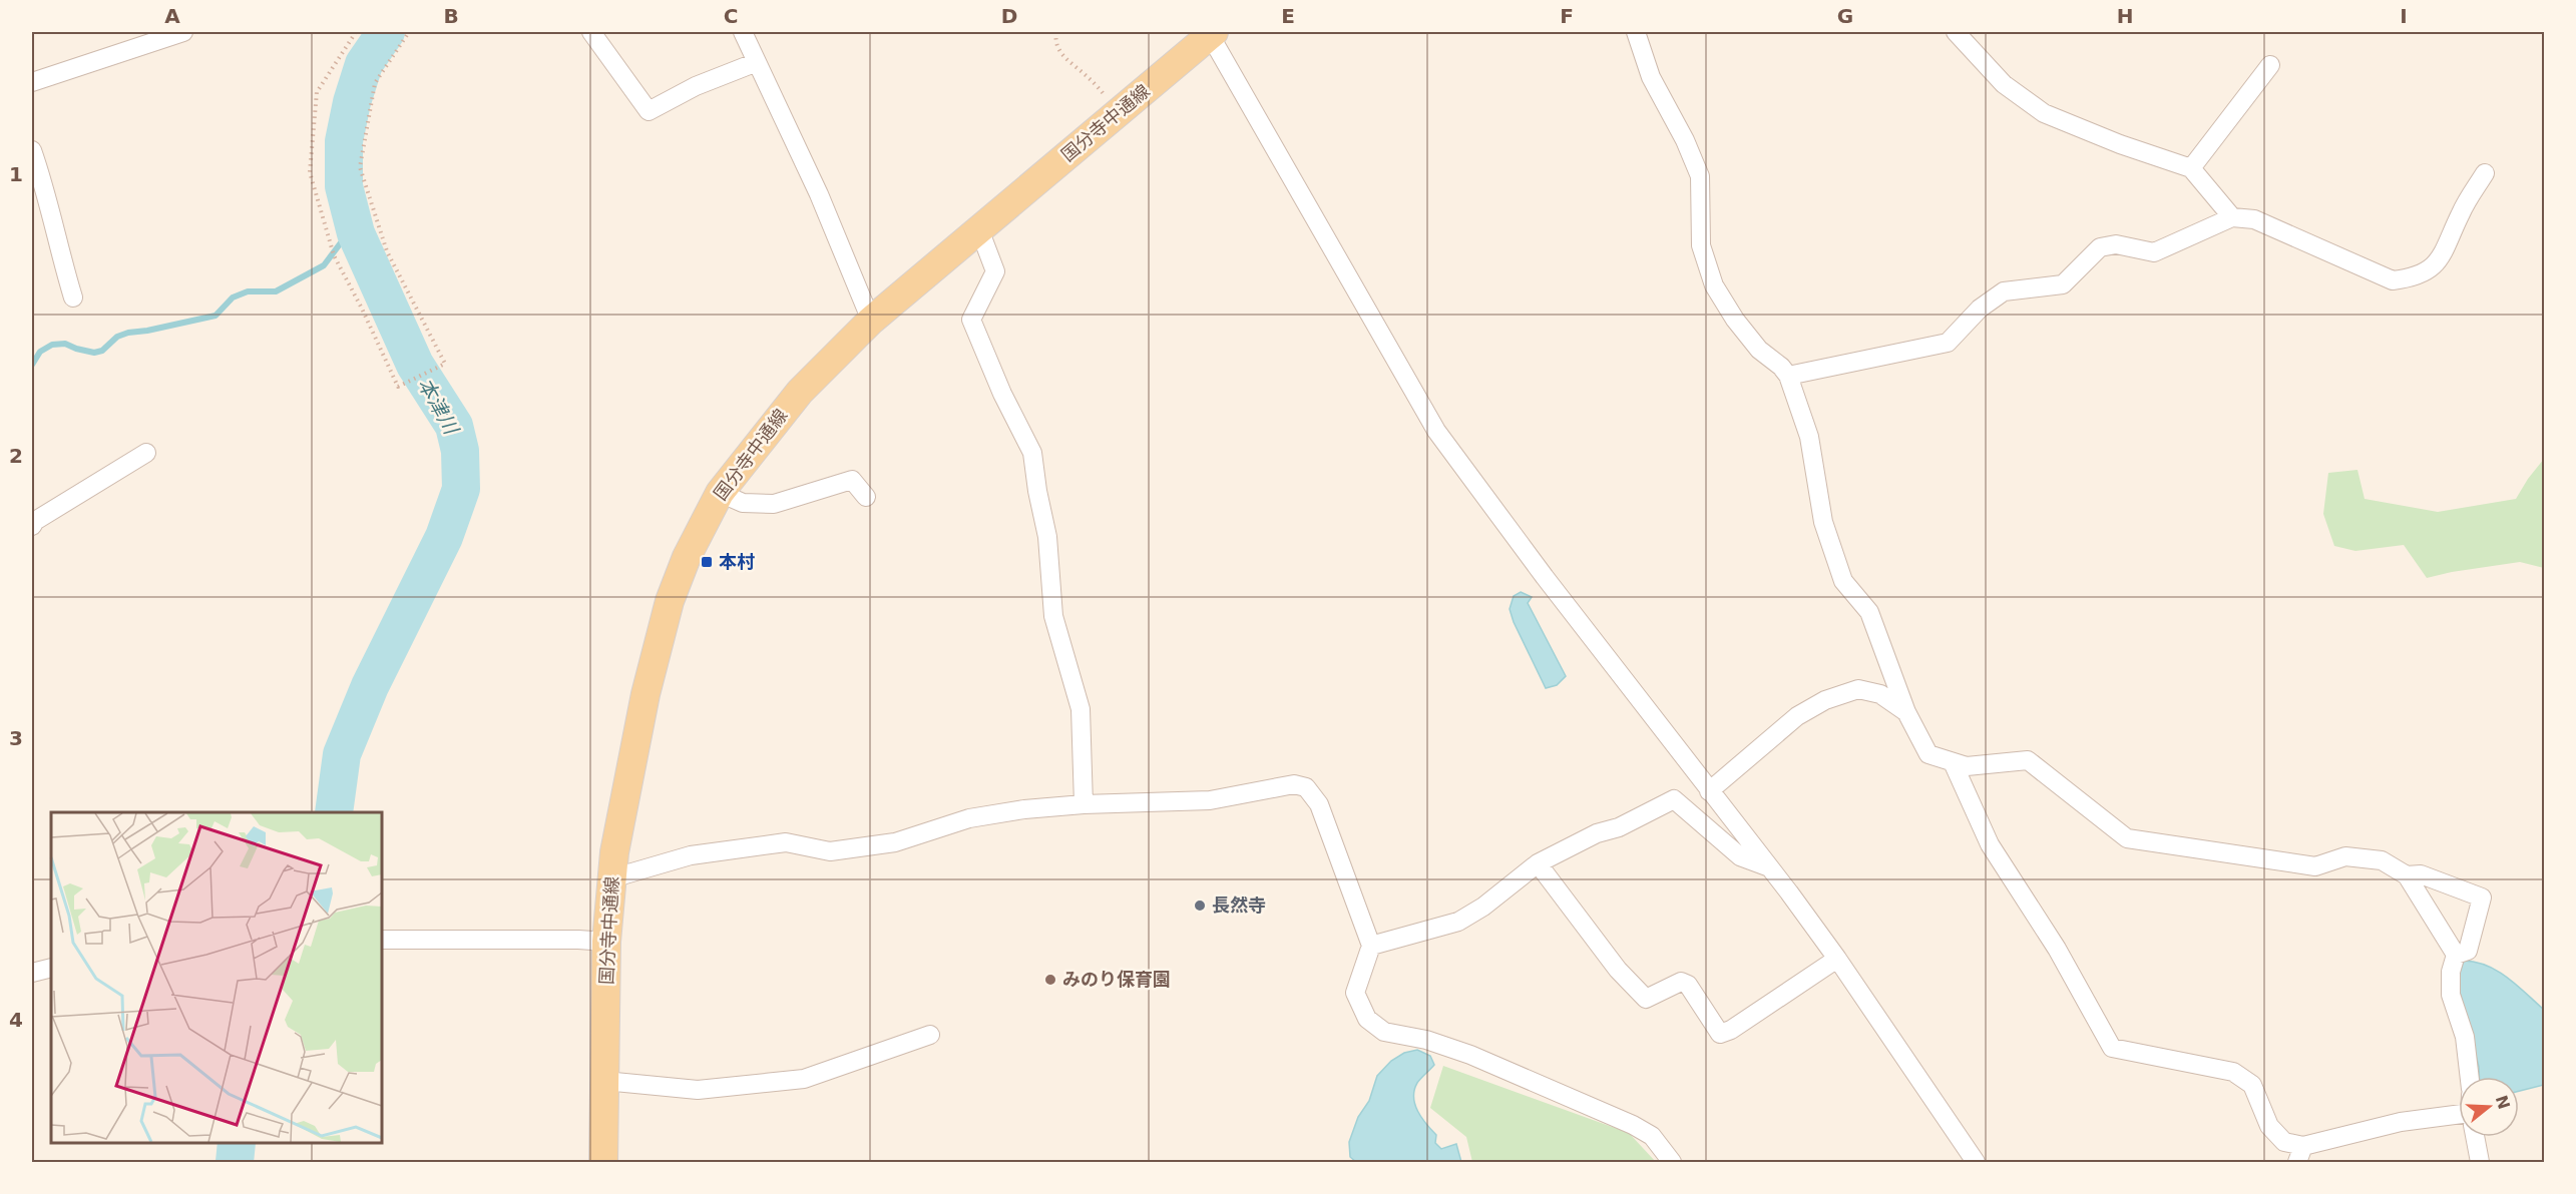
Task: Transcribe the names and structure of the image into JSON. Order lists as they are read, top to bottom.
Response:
{
  "streets": {
    "main road": ["国分寺中通線"]
  },
  "water": ["本津川"],
  "places": {
    "transit": ["本村"],
    "other": ["長然寺", "みのり保育園"]
  },
  "north": "right",
  "grid": {
    "columns": [
      "A",
      "B",
      "C",
      "D",
      "E",
      "F",
      "G",
      "H",
      "I"
    ],
    "rows": [
      "1",
      "2",
      "3",
      "4"
    ]
  }
}
